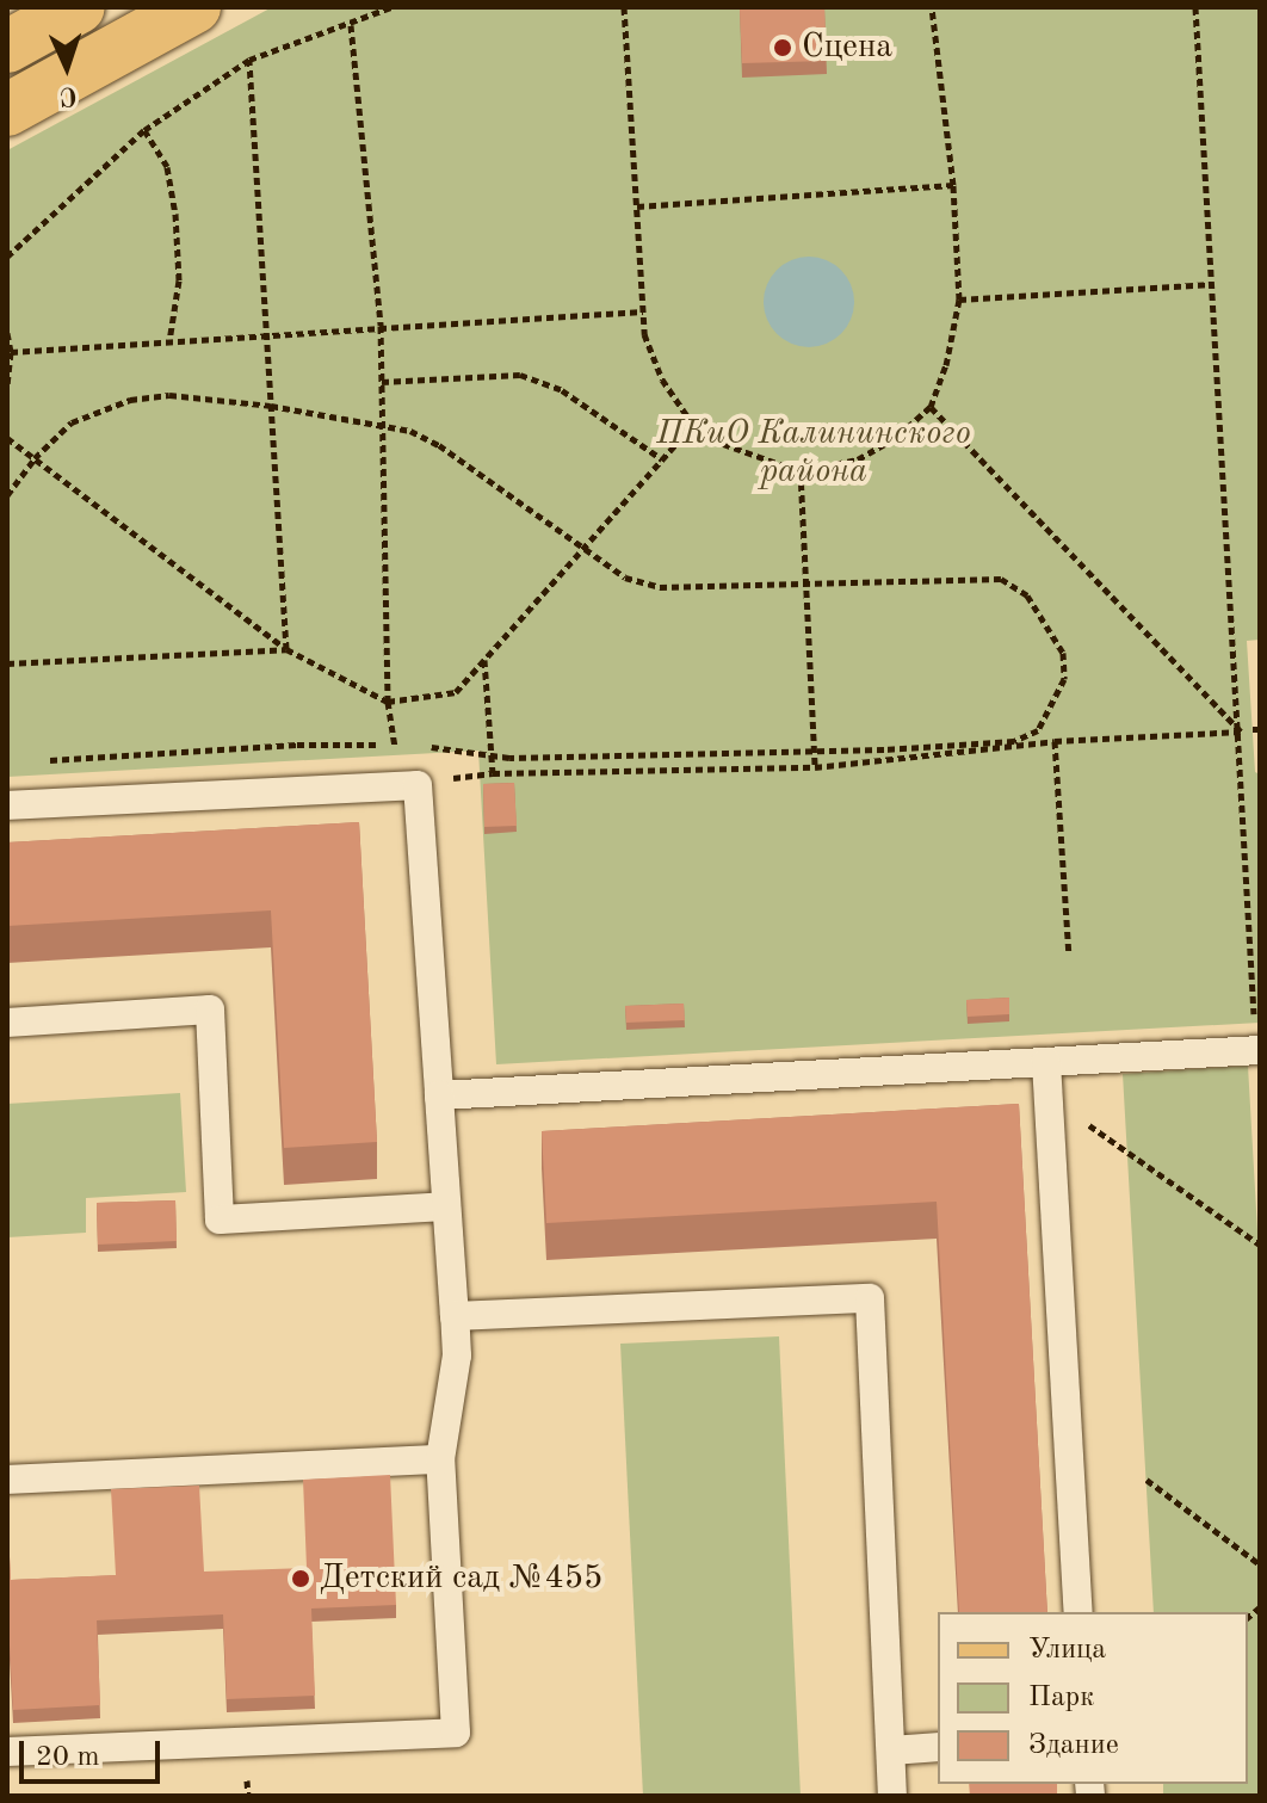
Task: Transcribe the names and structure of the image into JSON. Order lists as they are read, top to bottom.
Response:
{
  "parks": ["ПКиО Калининского района"],
  "places": ["Сцена", "Детский сад №455"],
  "legend": ["Улица", "Парк", "Здание"],
  "scale_bar": "20 m",
  "north": "bottom"
}
